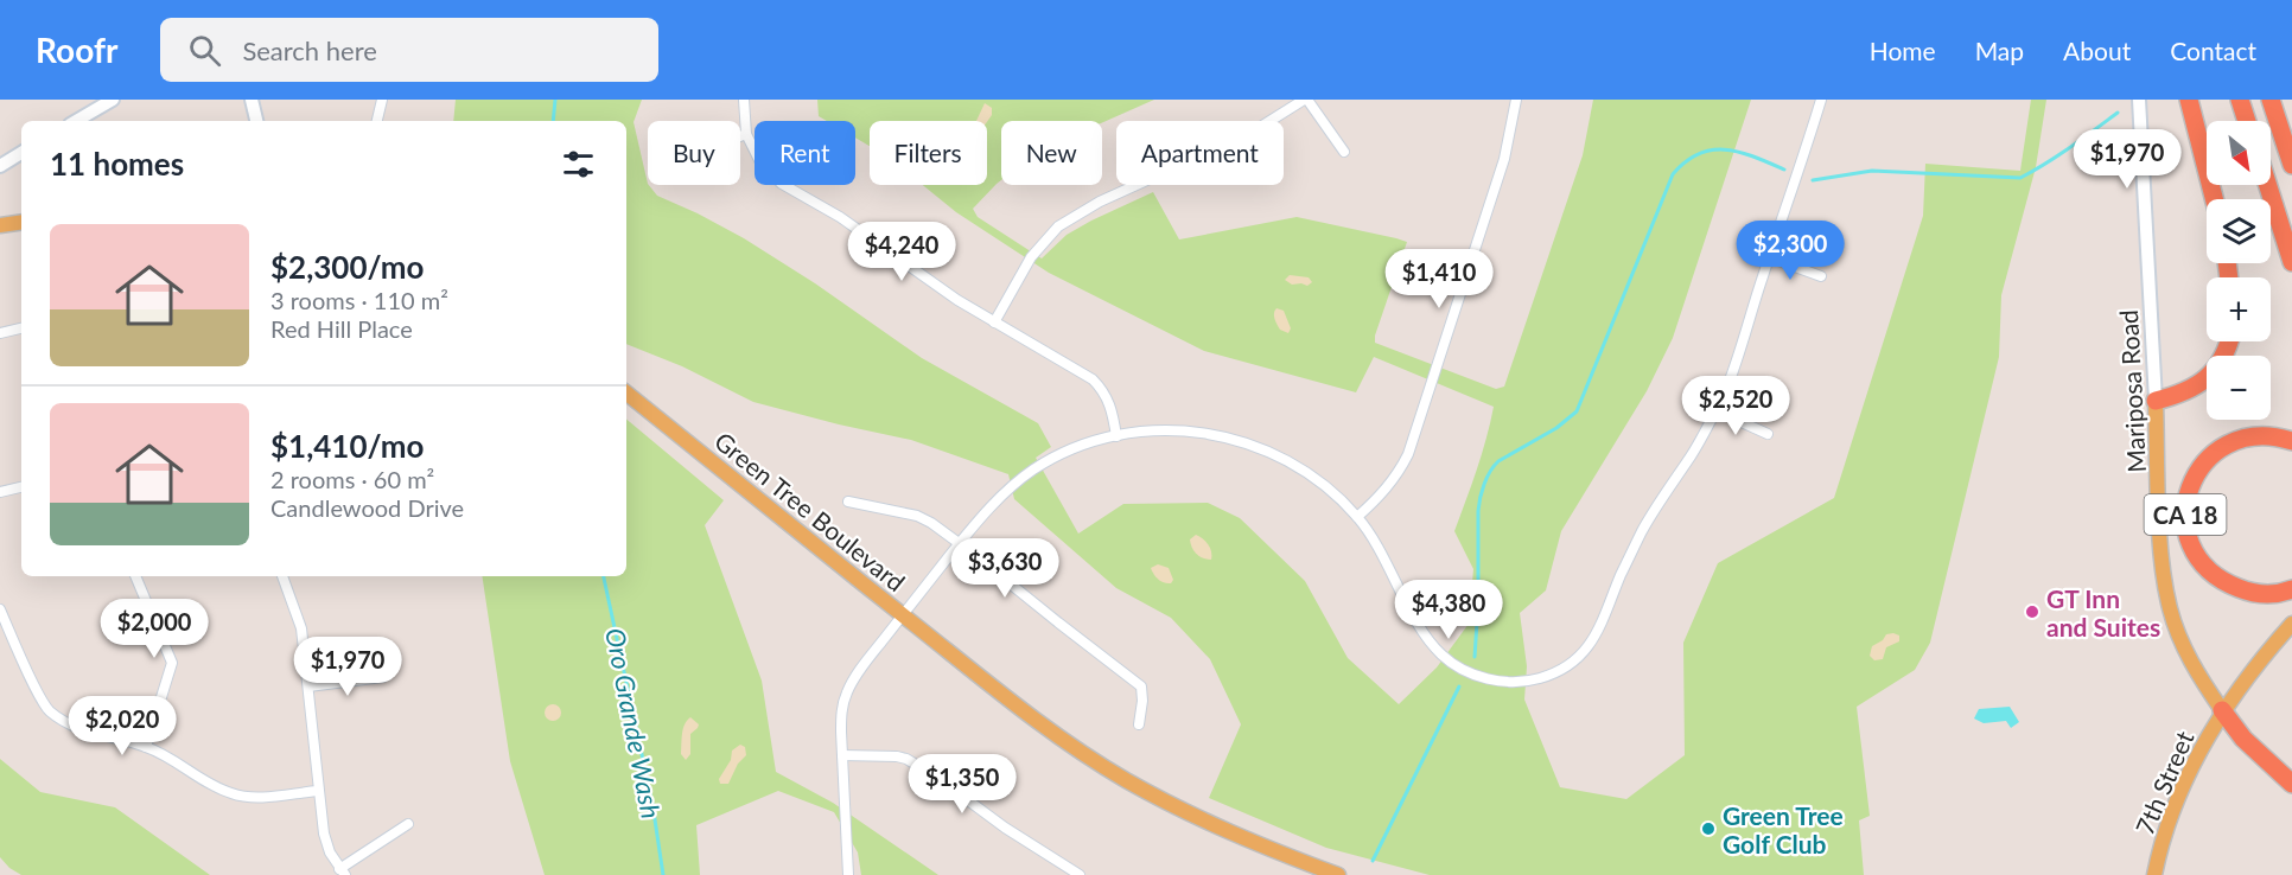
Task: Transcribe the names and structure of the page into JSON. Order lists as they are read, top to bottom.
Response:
{
  "streets": {
    "highway": ["CA 18"],
    "main road": ["Mariposa Road", "Green Tree Boulevard", "7th Street"]
  },
  "crossings": [
    ["Mariposa Road", "7th Street"]
  ],
  "water": ["Oro Grande Wash"],
  "places": ["GT Inn and Suites", "Green Tree Golf Club"],
  "north": "bottom right",
  "page": {
    "header": "Roofr",
    "search": "Search here",
    "nav": [
      "Home",
      "Map",
      "About",
      "Contact"
    ],
    "map_buttons": ["+", "−"],
    "chip": [
      "Buy",
      "Rent",
      "Filters",
      "New",
      "Apartment"
    ],
    "heading": "11 homes",
    "price": [
      "$1,970",
      "$2,300",
      "$4,240",
      "$1,410",
      "$2,520",
      "$3,630",
      "$4,380",
      "$2,000",
      "$1,970",
      "$2,020",
      "$1,350"
    ],
    "list": [
      {
        "name": "$2,300/mo",
        "note": "3 rooms · 110 m² · Red Hill Place"
      },
      {
        "name": "$1,410/mo",
        "note": "2 rooms · 60 m² · Candlewood Drive"
      }
    ]
  }
}
